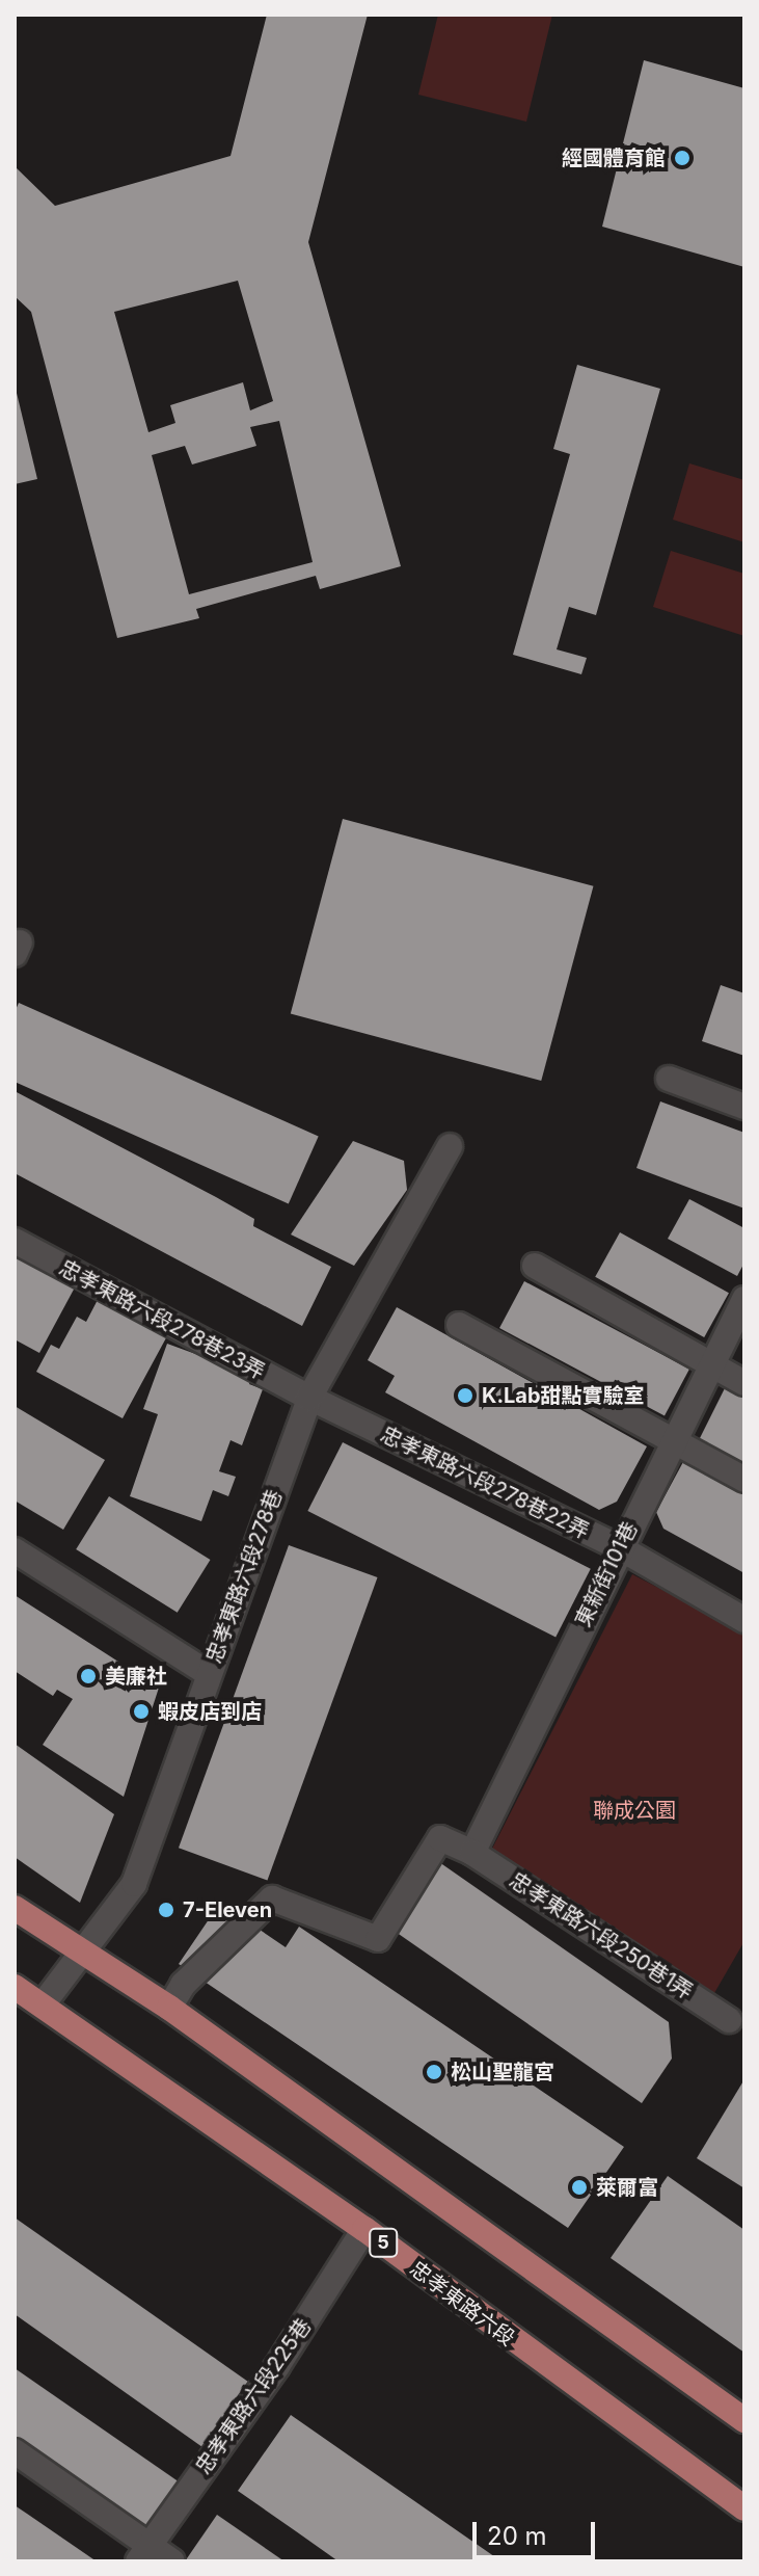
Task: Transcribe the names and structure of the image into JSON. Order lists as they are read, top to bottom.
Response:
{
  "streets": {
    "main road": ["5", "忠孝東路六段"],
    "street": [
      "忠孝東路六段278巷23弄",
      "忠孝東路六段278巷22弄",
      "東新街101巷",
      "忠孝東路六段278巷",
      "忠孝東路六段250巷1弄",
      "忠孝東路六段225巷"
    ]
  },
  "crossings": [
    ["忠孝東路六段278巷23弄", "忠孝東路六段278巷22弄"],
    ["忠孝東路六段278巷23弄", "忠孝東路六段278巷"],
    ["忠孝東路六段278巷22弄", "東新街101巷"],
    ["忠孝東路六段278巷22弄", "忠孝東路六段278巷"],
    ["東新街101巷", "忠孝東路六段250巷1弄"],
    ["忠孝東路六段278巷", "忠孝東路六段"],
    ["忠孝東路六段", "忠孝東路六段225巷"]
  ],
  "parks": ["聯成公園"],
  "places": [
    "經國體育館",
    "K.Lab甜點實驗室",
    "美廉社",
    "蝦皮店到店",
    "7-Eleven",
    "松山聖龍宮",
    "萊爾富"
  ],
  "scale_bar": "20 m"
}
